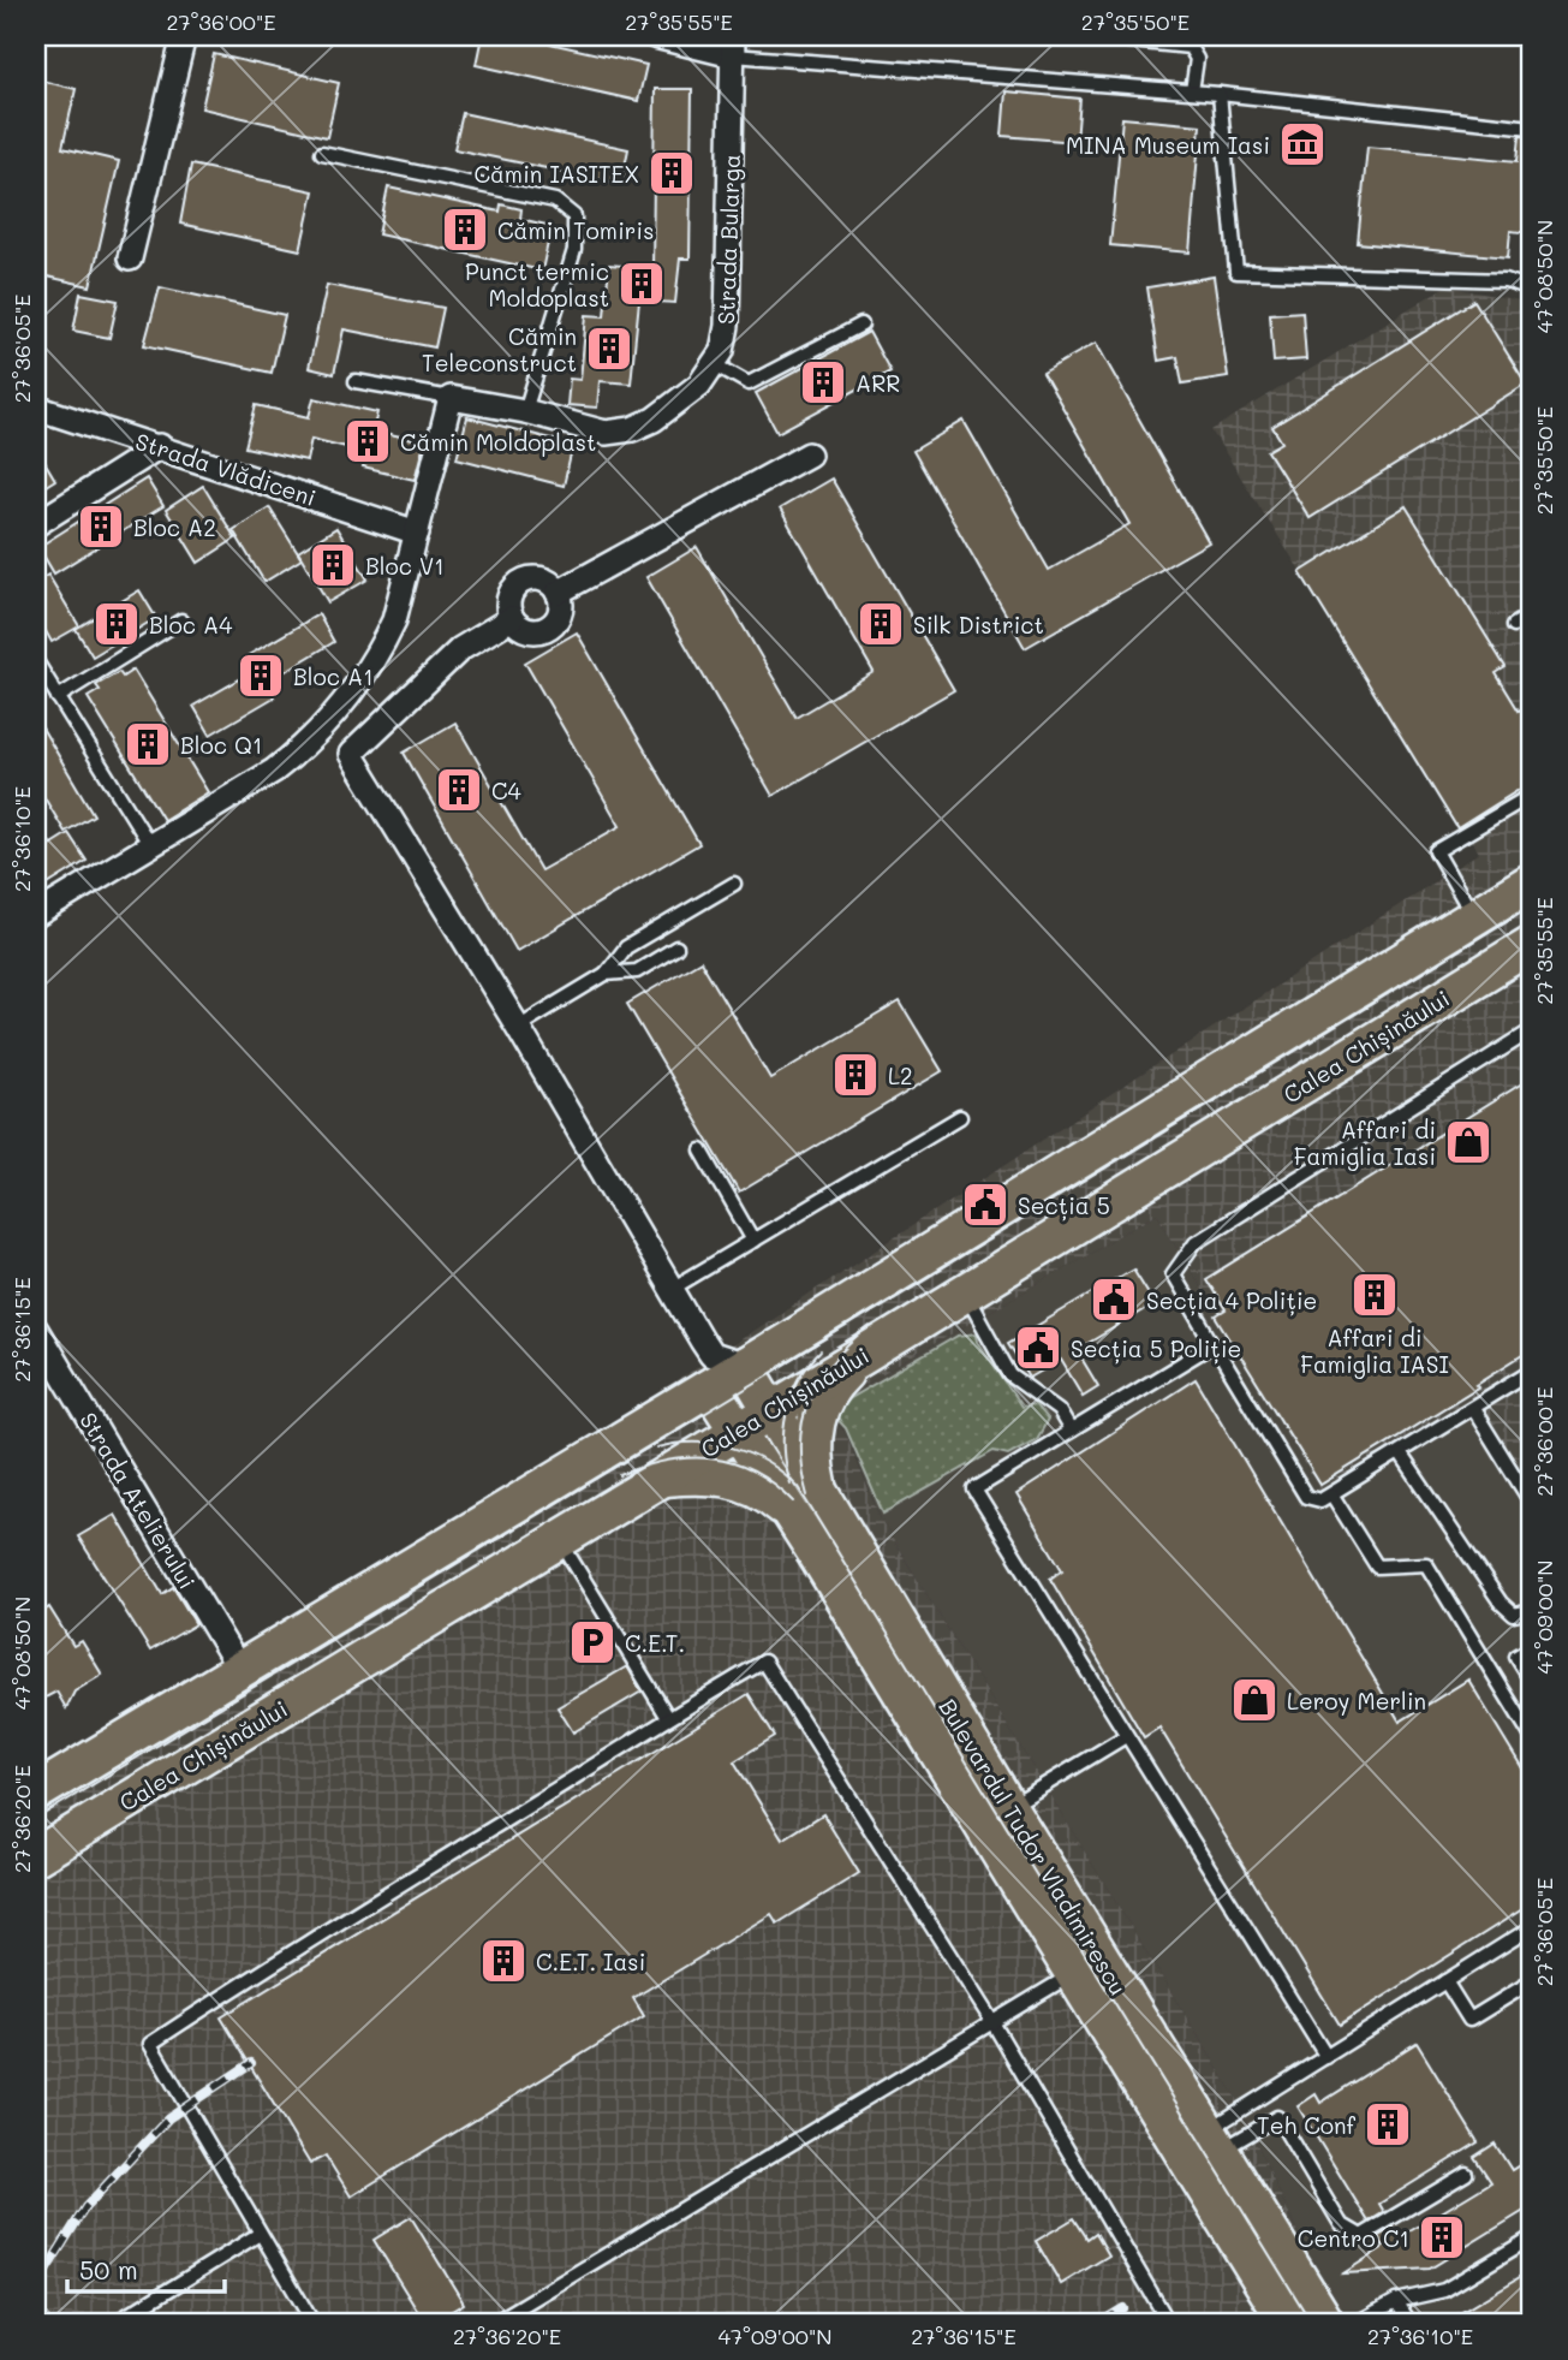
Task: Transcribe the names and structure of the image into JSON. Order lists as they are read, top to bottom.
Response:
{
  "streets": {
    "main road": ["Calea Chișinăului", "Bulevardul Tudor Vladimirescu"],
    "street": ["Strada Bularga", "Strada Vlădiceni", "Strada Atelierului"]
  },
  "crossings": [
    ["Calea Chișinăului", "Bulevardul Tudor Vladimirescu"]
  ],
  "places": {
    "museum": ["MINA Museum Iasi"],
    "building": [
      "Cămin IASITEX",
      "Cămin Tomiris",
      "Punct termic Moldoplast",
      "Cămin Teleconstruct",
      "ARR",
      "Cămin Moldoplast",
      "Bloc A2",
      "Bloc V1",
      "Bloc A4",
      "Silk District",
      "Bloc A1",
      "Bloc Q1",
      "C4",
      "L2",
      "Affari di Famiglia IASI",
      "C.E.T. Iasi",
      "Teh Conf",
      "Centro C1"
    ],
    "shop": ["Affari di Famiglia Iasi", "Leroy Merlin"],
    "public building": ["Secția 5", "Secția 4 Poliție", "Secția 5 Poliție"],
    "parking": ["C.E.T."]
  },
  "scale_bar": "50 m",
  "coordinates": [
    "27°36'00\"E",
    "27°35'55\"E",
    "27°35'50\"E",
    "47°08'50\"N",
    "27°36'05\"E",
    "27°36'10\"E",
    "27°36'15\"E",
    "47°09'00\"N",
    "27°36'20\"E"
  ]
}
